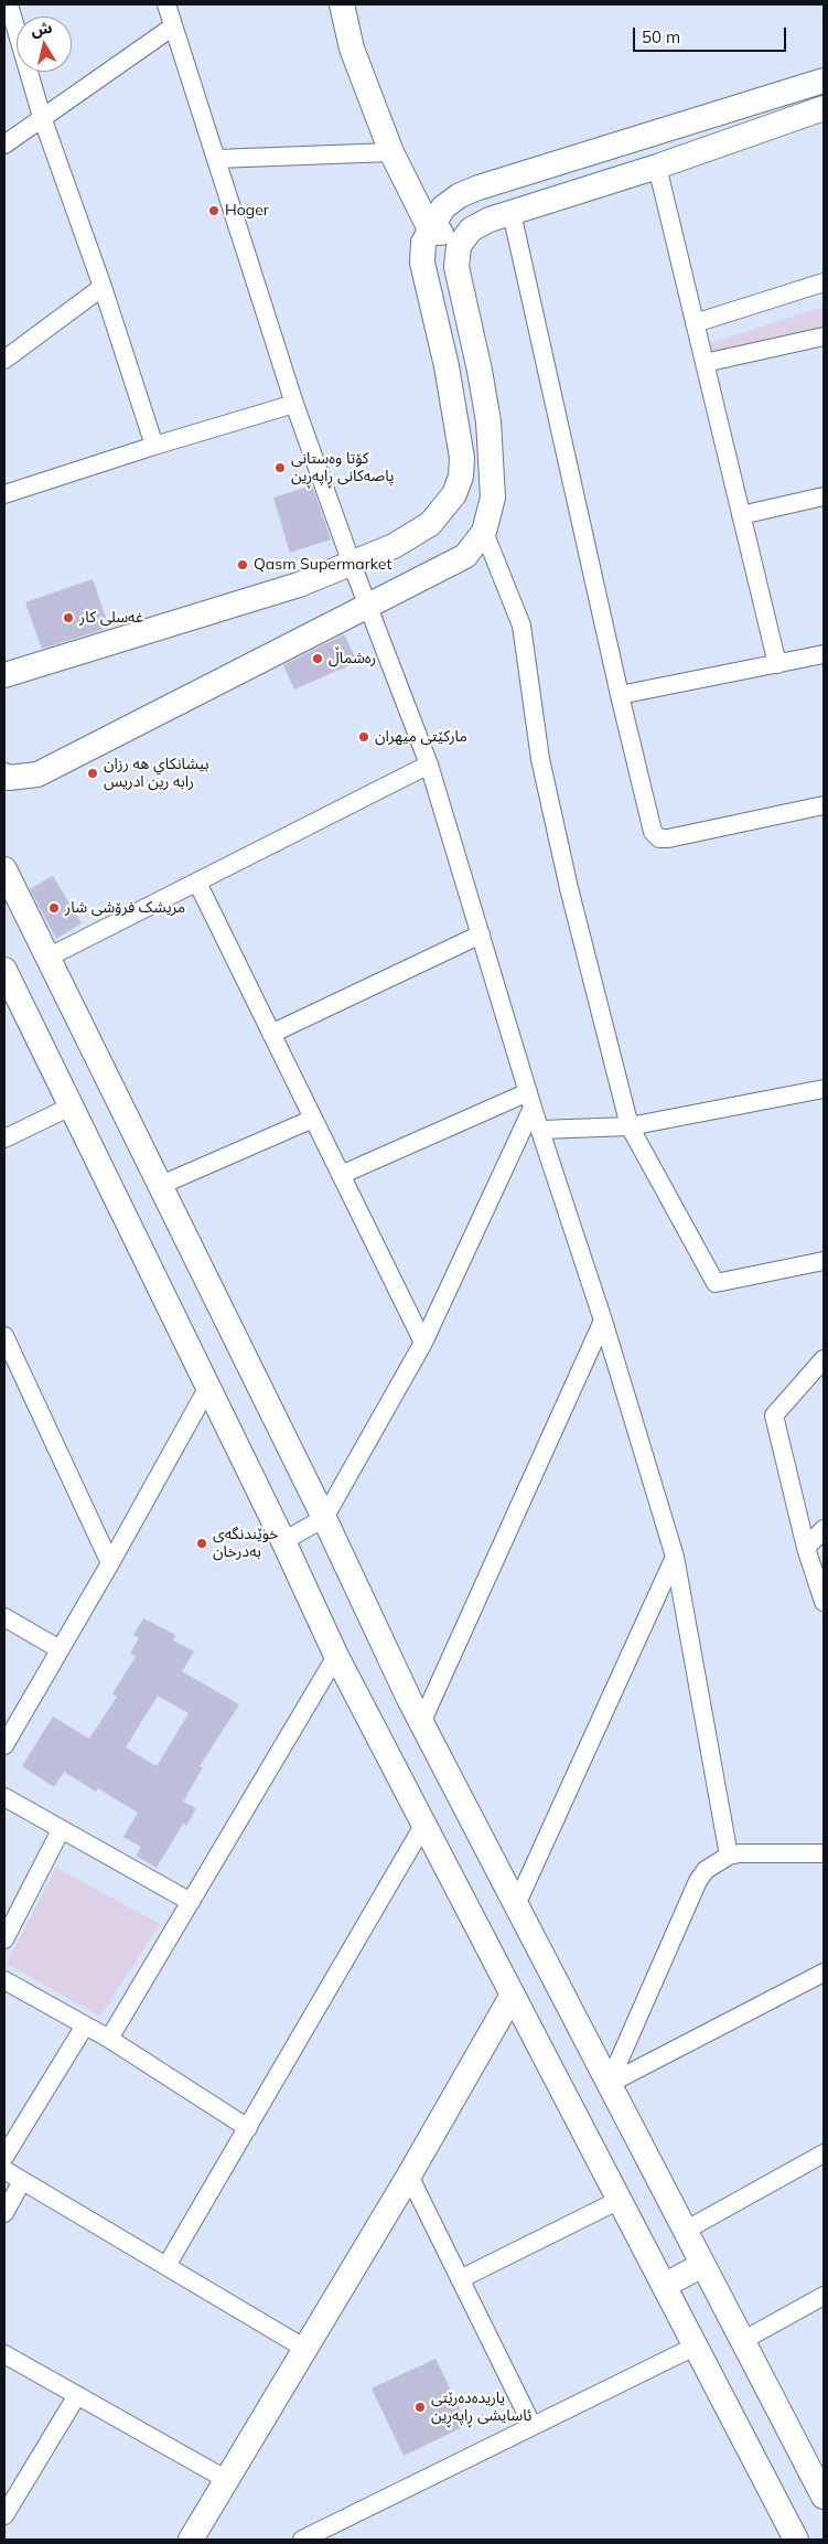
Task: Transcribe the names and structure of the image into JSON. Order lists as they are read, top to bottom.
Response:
{
  "places": [
    "Hoger",
    "كۆتا وەستانی پاصەکانی ڕاپەڕین",
    "Qasm Supermarket",
    "غەسلی کار",
    "رەشماڵ",
    "مارکێتی میهران",
    "بيشانكاي هه رزان رابه رين ادريس",
    "مریشک فرۆشی شار",
    "خوێندنگەی بەدرخان",
    "یاریدەدەرێتی ئاسایشی ڕاپەڕین"
  ],
  "scale_bar": "50 m",
  "north": "top"
}
